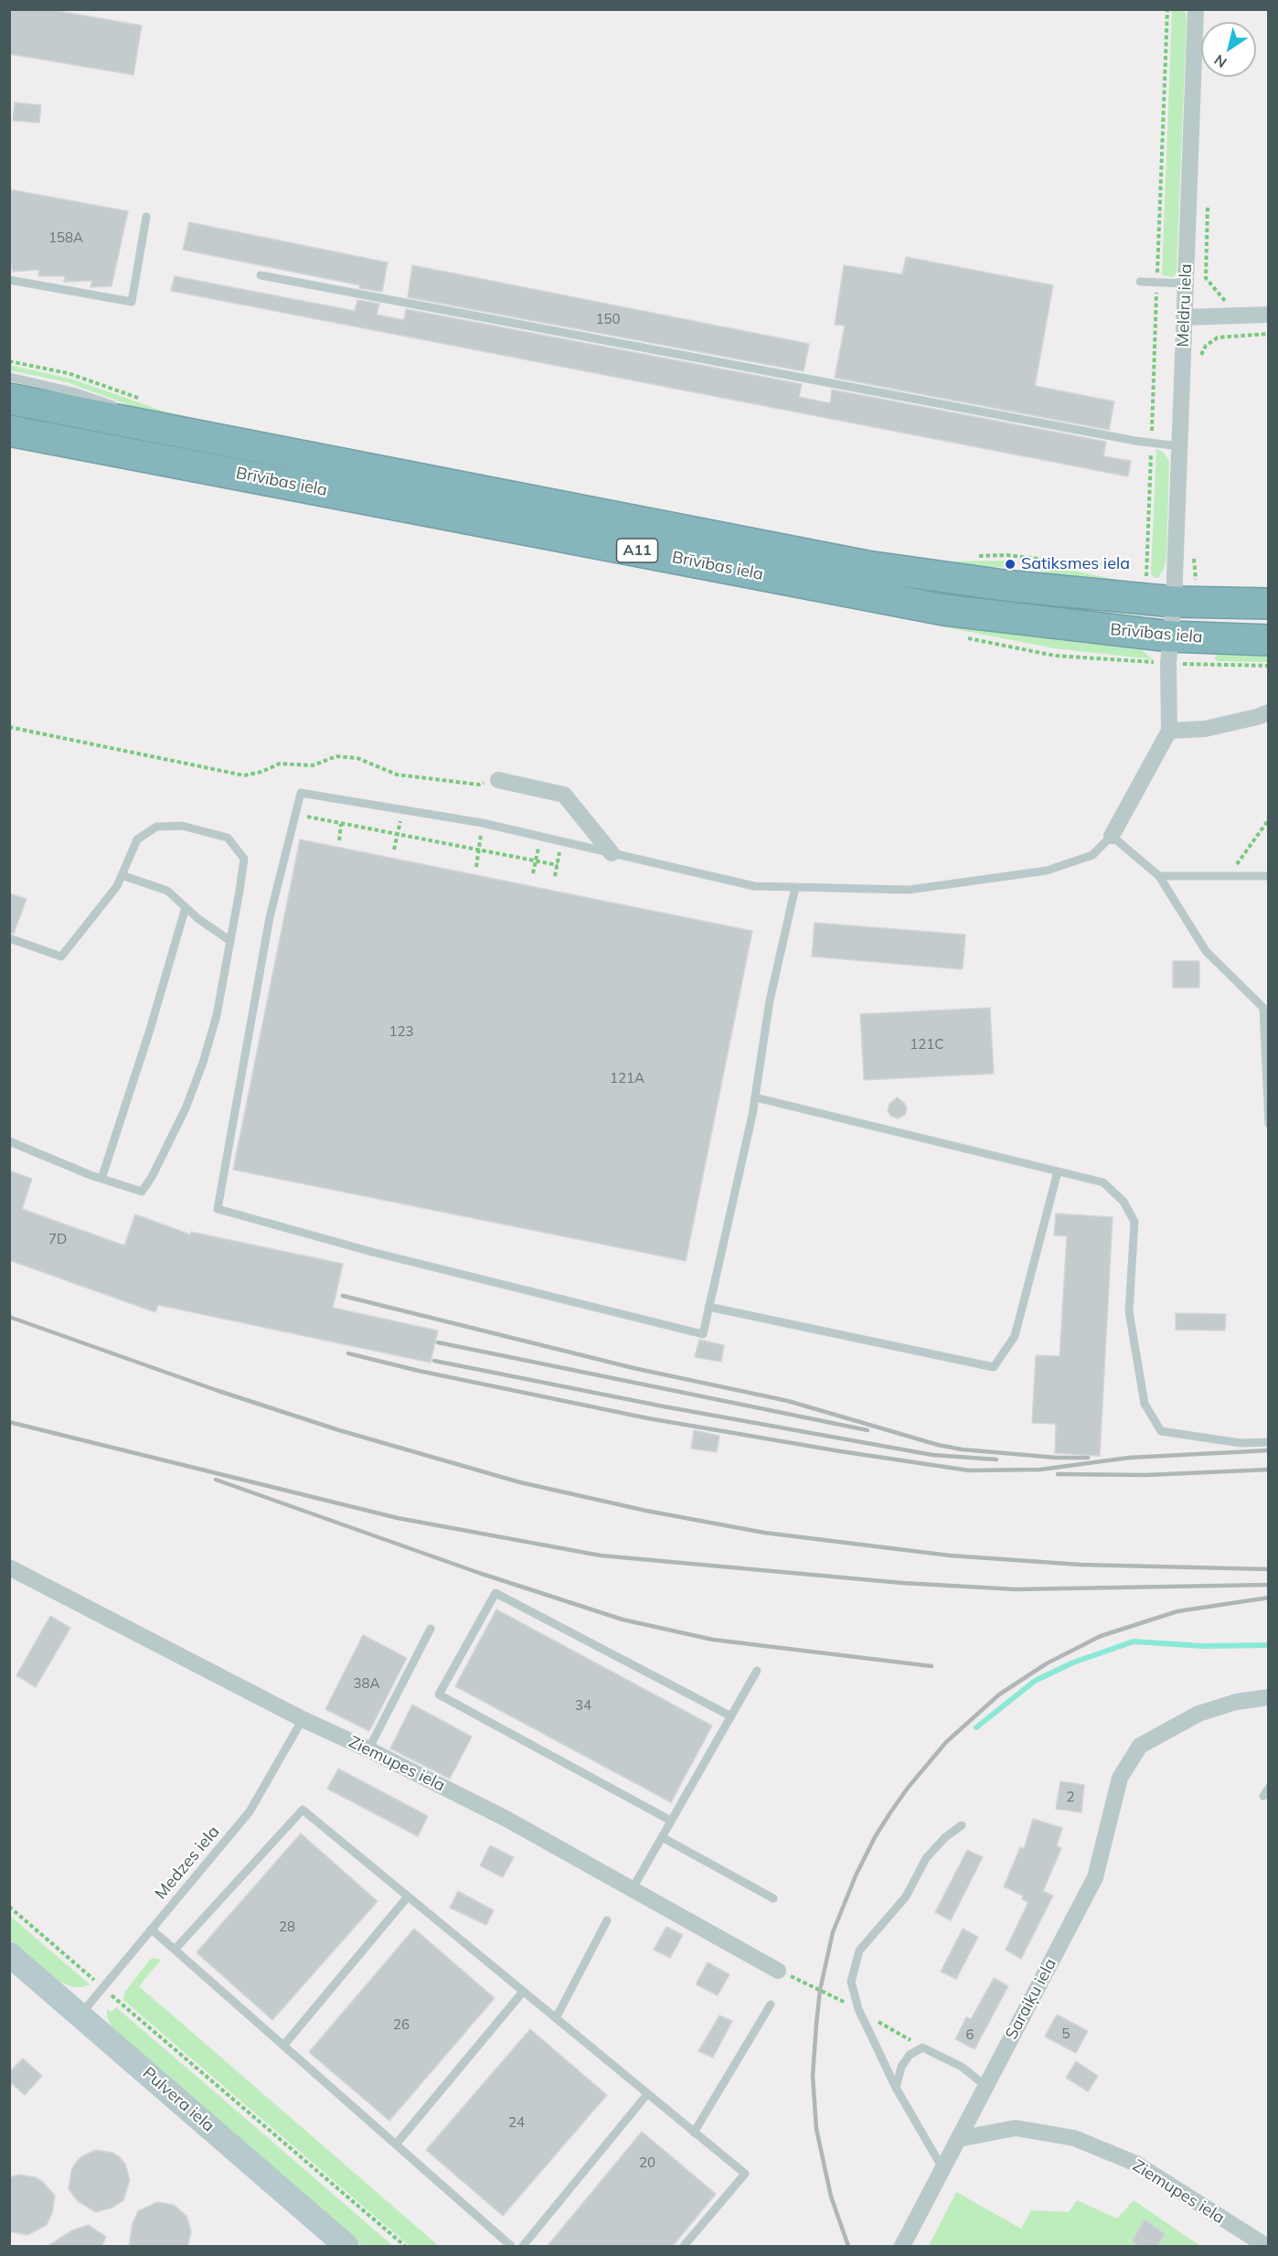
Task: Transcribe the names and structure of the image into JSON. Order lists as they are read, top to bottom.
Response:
{
  "streets": {
    "highway": ["Brīvības iela", "A11"],
    "main road": ["Pulvera iela"],
    "street": ["Meldru iela", "Ziemupes iela", "Saraiķu iela"],
    "lane": ["Medzes iela"]
  },
  "crossings": [
    ["Meldru iela", "Brīvības iela"],
    ["Ziemupes iela", "Medzes iela"],
    ["Ziemupes iela", "Saraiķu iela"],
    ["Medzes iela", "Pulvera iela"]
  ],
  "places": ["Satiksmes iela"],
  "house_numbers": [
    "158A",
    "150",
    "123",
    "121C",
    "121A",
    "7D",
    "38A",
    "34",
    "2",
    "28",
    "26",
    "5",
    "6",
    "24",
    "20"
  ],
  "north": "bottom left"
}
